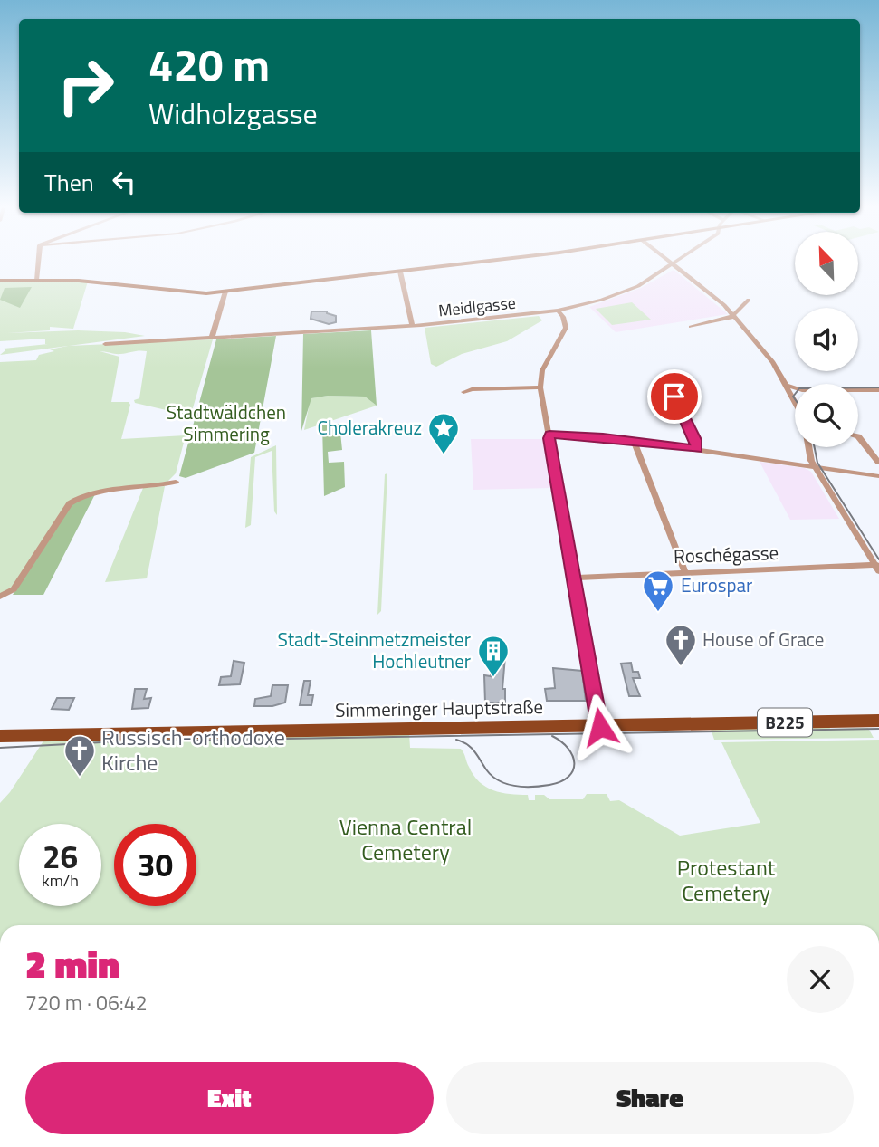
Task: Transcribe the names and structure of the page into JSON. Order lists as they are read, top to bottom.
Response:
{
  "streets": {
    "main road": ["Simmeringer Hauptstraße", "B225"],
    "street": ["Meidlgasse", "Roschégasse"]
  },
  "parks": ["Stadtwäldchen Simmering", "Vienna Central Cemetery", "Protestant Cemetery"],
  "places": {
    "place": ["Cholerakreuz"],
    "supermarket": ["Eurospar"],
    "church": ["House of Grace", "Russisch-orthodoxe Kirche"],
    "building": ["Stadt-Steinmetzmeister Hochleutner"]
  },
  "north": "top left",
  "page": {
    "turn": ["420 m", "Widholzgasse"],
    "then": "Then",
    "speed": "26 km/h",
    "limit": "30",
    "heading": ["2 min", "720 m · 06:42"],
    "buttons": ["Exit", "Share"]
  }
}
